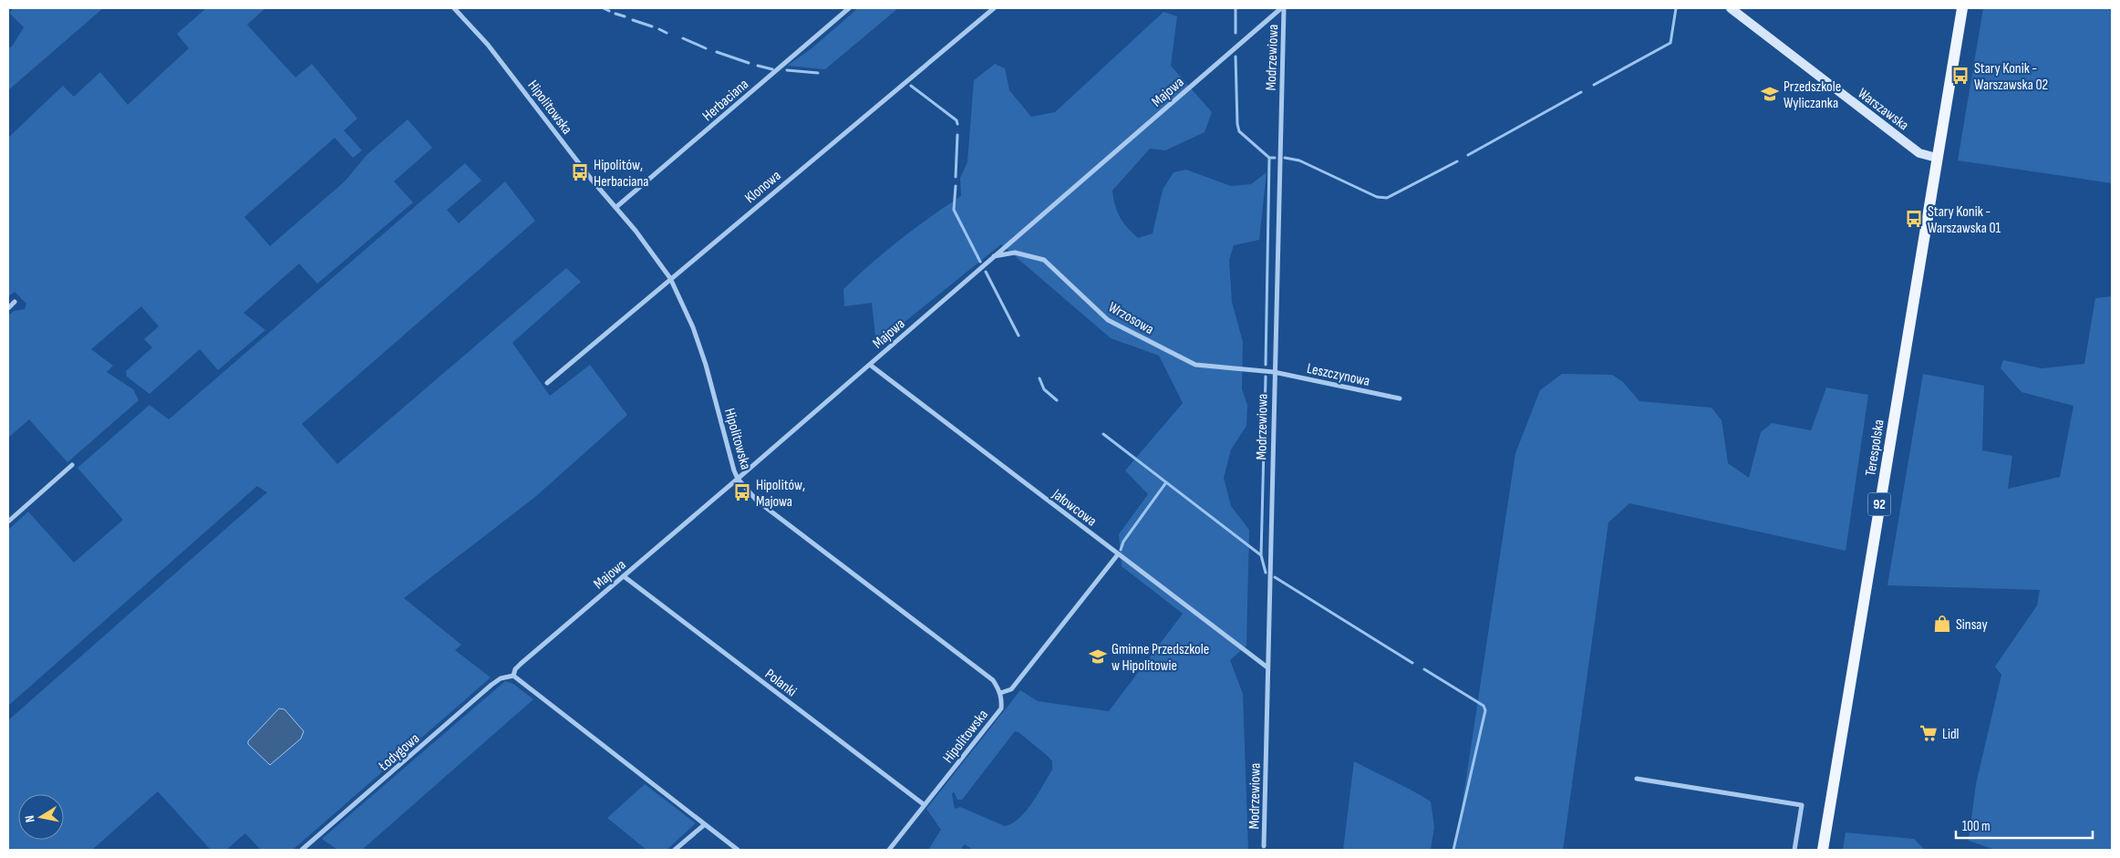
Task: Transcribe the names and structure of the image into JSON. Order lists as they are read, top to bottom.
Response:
{
  "streets": {
    "main road": ["Terespolska", "92"],
    "street": [
      "Modrzewiowa",
      "Majowa",
      "Herbaciana",
      "Hipolitowska",
      "Warszawska",
      "Klonowa",
      "Wrzosowa",
      "Leszczynowa",
      "Jałowcowa",
      "Polanki",
      "Łodygowa"
    ]
  },
  "crossings": [
    ["Modrzewiowa", "Majowa"],
    ["Modrzewiowa", "Wrzosowa"],
    ["Modrzewiowa", "Leszczynowa"],
    ["Modrzewiowa", "Jałowcowa"],
    ["Majowa", "Hipolitowska"],
    ["Majowa", "Wrzosowa"],
    ["Majowa", "Jałowcowa"],
    ["Majowa", "Polanki"],
    ["Majowa", "Łodygowa"],
    ["Herbaciana", "Hipolitowska"],
    ["Hipolitowska", "Klonowa"],
    ["Hipolitowska", "Polanki"],
    ["Warszawska", "Terespolska"],
    ["Warszawska", "92"],
    ["Wrzosowa", "Leszczynowa"],
    ["Terespolska", "92"]
  ],
  "places": {
    "bus stop": [
      "Stary Konik - Warszawska 02",
      "Hipolitów, Herbaciana",
      "Stary Konik - Warszawska 01",
      "Hipolitów, Majowa"
    ],
    "school or university": ["Przedszkole Wyliczanka", "Gminne Przedszkole w Hipolitowie"],
    "shop": ["Sinsay"],
    "supermarket": ["Lidl"]
  },
  "scale_bar": "100 m",
  "north": "left"
}
